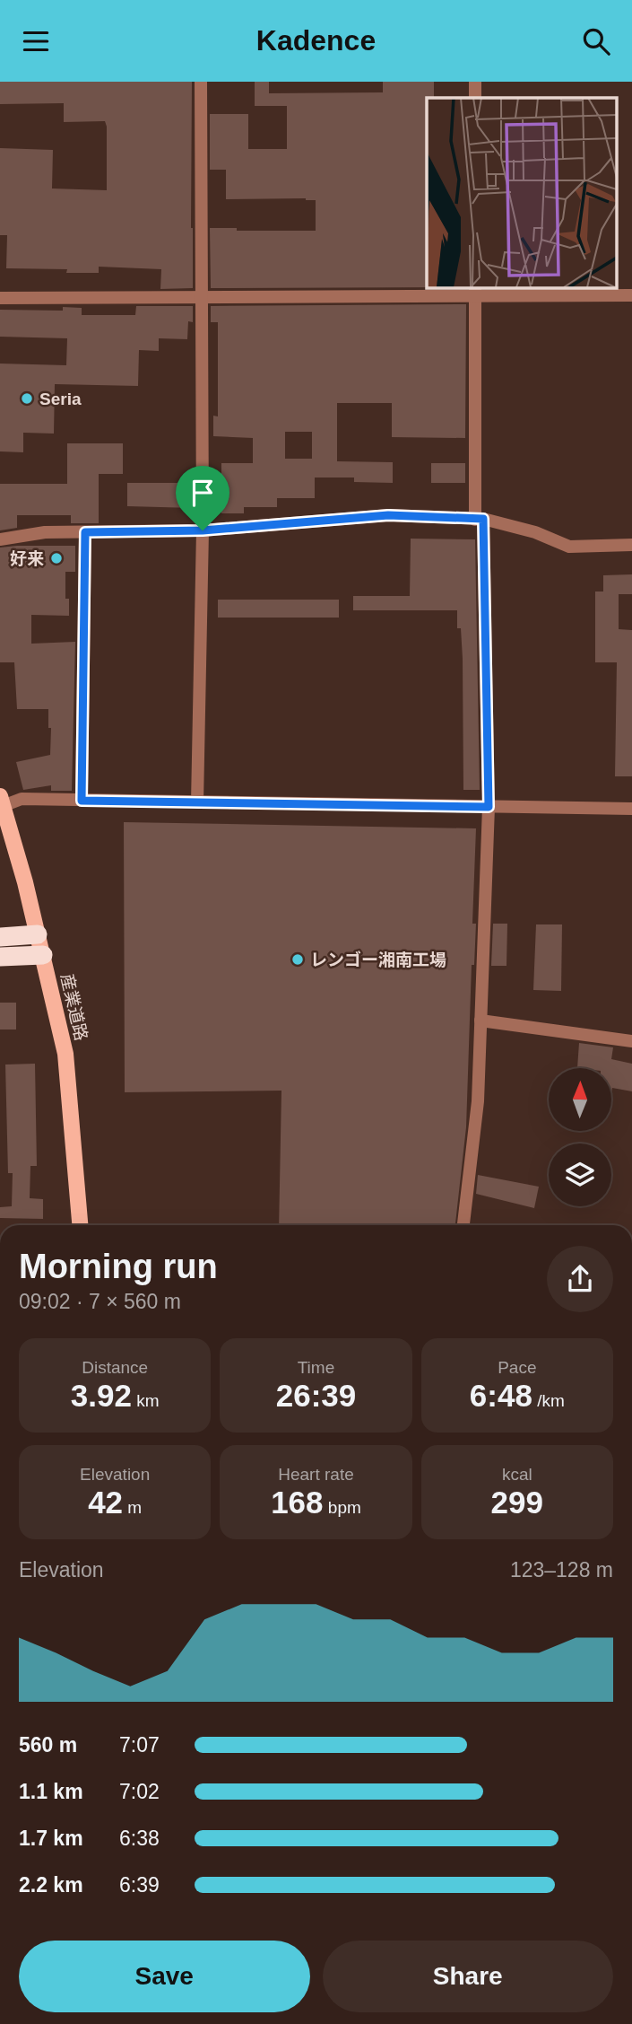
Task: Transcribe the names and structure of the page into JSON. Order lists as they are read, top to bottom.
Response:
{
  "streets": {
    "main road": ["産業道路"]
  },
  "places": ["Seria", "好来", "レンゴー湘南工場"],
  "north": "top",
  "page": {
    "header": "Kadence",
    "heading": ["Morning run", "09:02 · 7 × 560 m"],
    "stats": [
      ["Distance", "3.92 km"],
      ["Time", "26:39"],
      ["Pace", "6:48 /km"],
      ["Elevation", "42 m"],
      ["Heart rate", "168 bpm"],
      ["kcal", "299"]
    ],
    "chart": ["Elevation", "123–128 m"],
    "list": [
      {
        "name": "560 m",
        "note": "7:07"
      },
      {
        "name": "1.1 km",
        "note": "7:02"
      },
      {
        "name": "1.7 km",
        "note": "6:38"
      },
      {
        "name": "2.2 km",
        "note": "6:39"
      }
    ],
    "buttons": ["Save", "Share"]
  }
}
